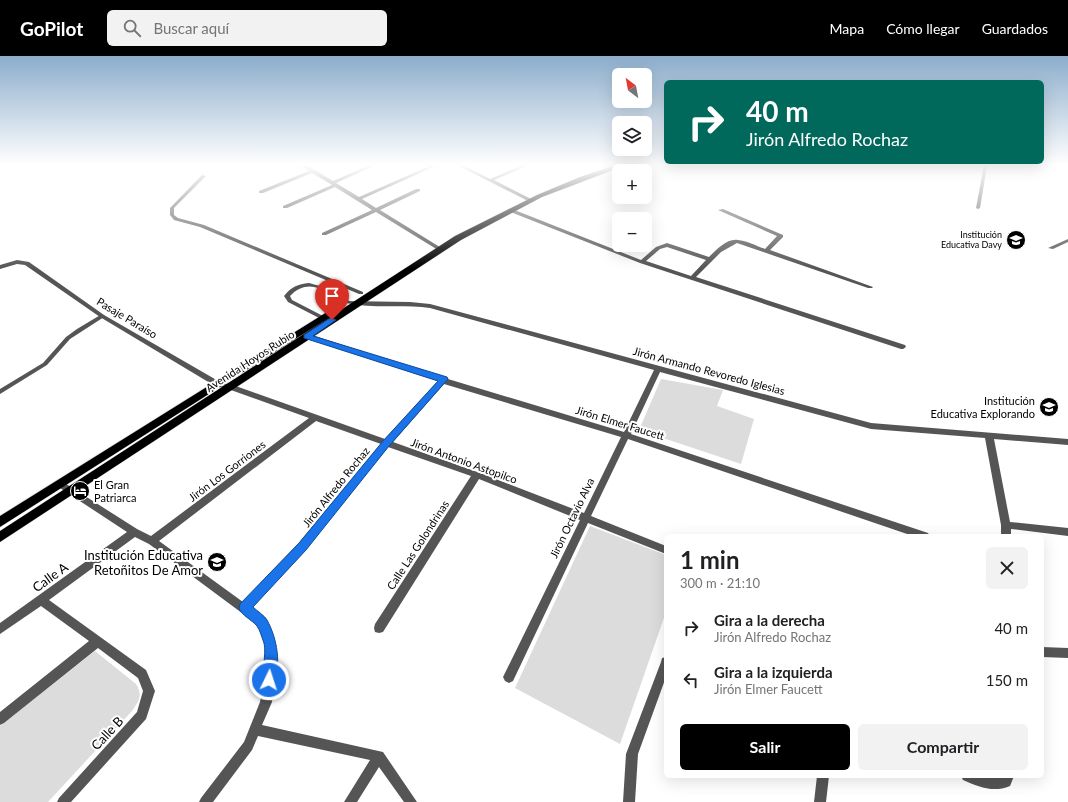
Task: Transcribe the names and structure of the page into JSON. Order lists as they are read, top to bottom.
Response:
{
  "streets": {
    "main road": ["Avenida Hoyos Rubio"],
    "street": [
      "Pasaje Paraíso",
      "Jirón Armando Revoredo Iglesias",
      "Jirón Elmer Faucett",
      "Jirón Antonio Astopilco",
      "Jirón Los Gorriones",
      "Jirón Alfredo Rochaz",
      "Jirón Octavio Alva",
      "Calle Las Golondrinas",
      "Calle A",
      "Calle B"
    ]
  },
  "crossings": [
    ["Pasaje Paraíso", "Avenida Hoyos Rubio"],
    ["Pasaje Paraíso", "Jirón Antonio Astopilco"],
    ["Avenida Hoyos Rubio", "Jirón Armando Revoredo Iglesias"],
    ["Avenida Hoyos Rubio", "Jirón Elmer Faucett"],
    ["Avenida Hoyos Rubio", "Jirón Antonio Astopilco"],
    ["Jirón Armando Revoredo Iglesias", "Jirón Octavio Alva"],
    ["Jirón Elmer Faucett", "Jirón Alfredo Rochaz"],
    ["Jirón Elmer Faucett", "Jirón Octavio Alva"],
    ["Jirón Antonio Astopilco", "Jirón Los Gorriones"],
    ["Jirón Antonio Astopilco", "Jirón Alfredo Rochaz"],
    ["Jirón Antonio Astopilco", "Jirón Octavio Alva"],
    ["Jirón Antonio Astopilco", "Calle Las Golondrinas"]
  ],
  "places": {
    "school or university": ["Institución Educativa Davy", "Institución Educativa Explorando", "Institución Educativa Retoñitos De Amor"],
    "hotel": ["El Gran Patriarca"]
  },
  "north": "top left",
  "page": {
    "header": "GoPilot",
    "search": "Buscar aquí",
    "nav": ["Mapa", "Cómo llegar", "Guardados"],
    "map_buttons": ["+", "−"],
    "turn": ["40 m", "Jirón Alfredo Rochaz"],
    "heading": ["1 min", "300 m · 21:10"],
    "list": [
      {
        "name": "Gira a la derecha",
        "note": "Jirón Alfredo Rochaz",
        "value": "40 m"
      },
      {
        "name": "Gira a la izquierda",
        "note": "Jirón Elmer Faucett",
        "value": "150 m"
      }
    ],
    "buttons": ["Salir", "Compartir"]
  }
}
